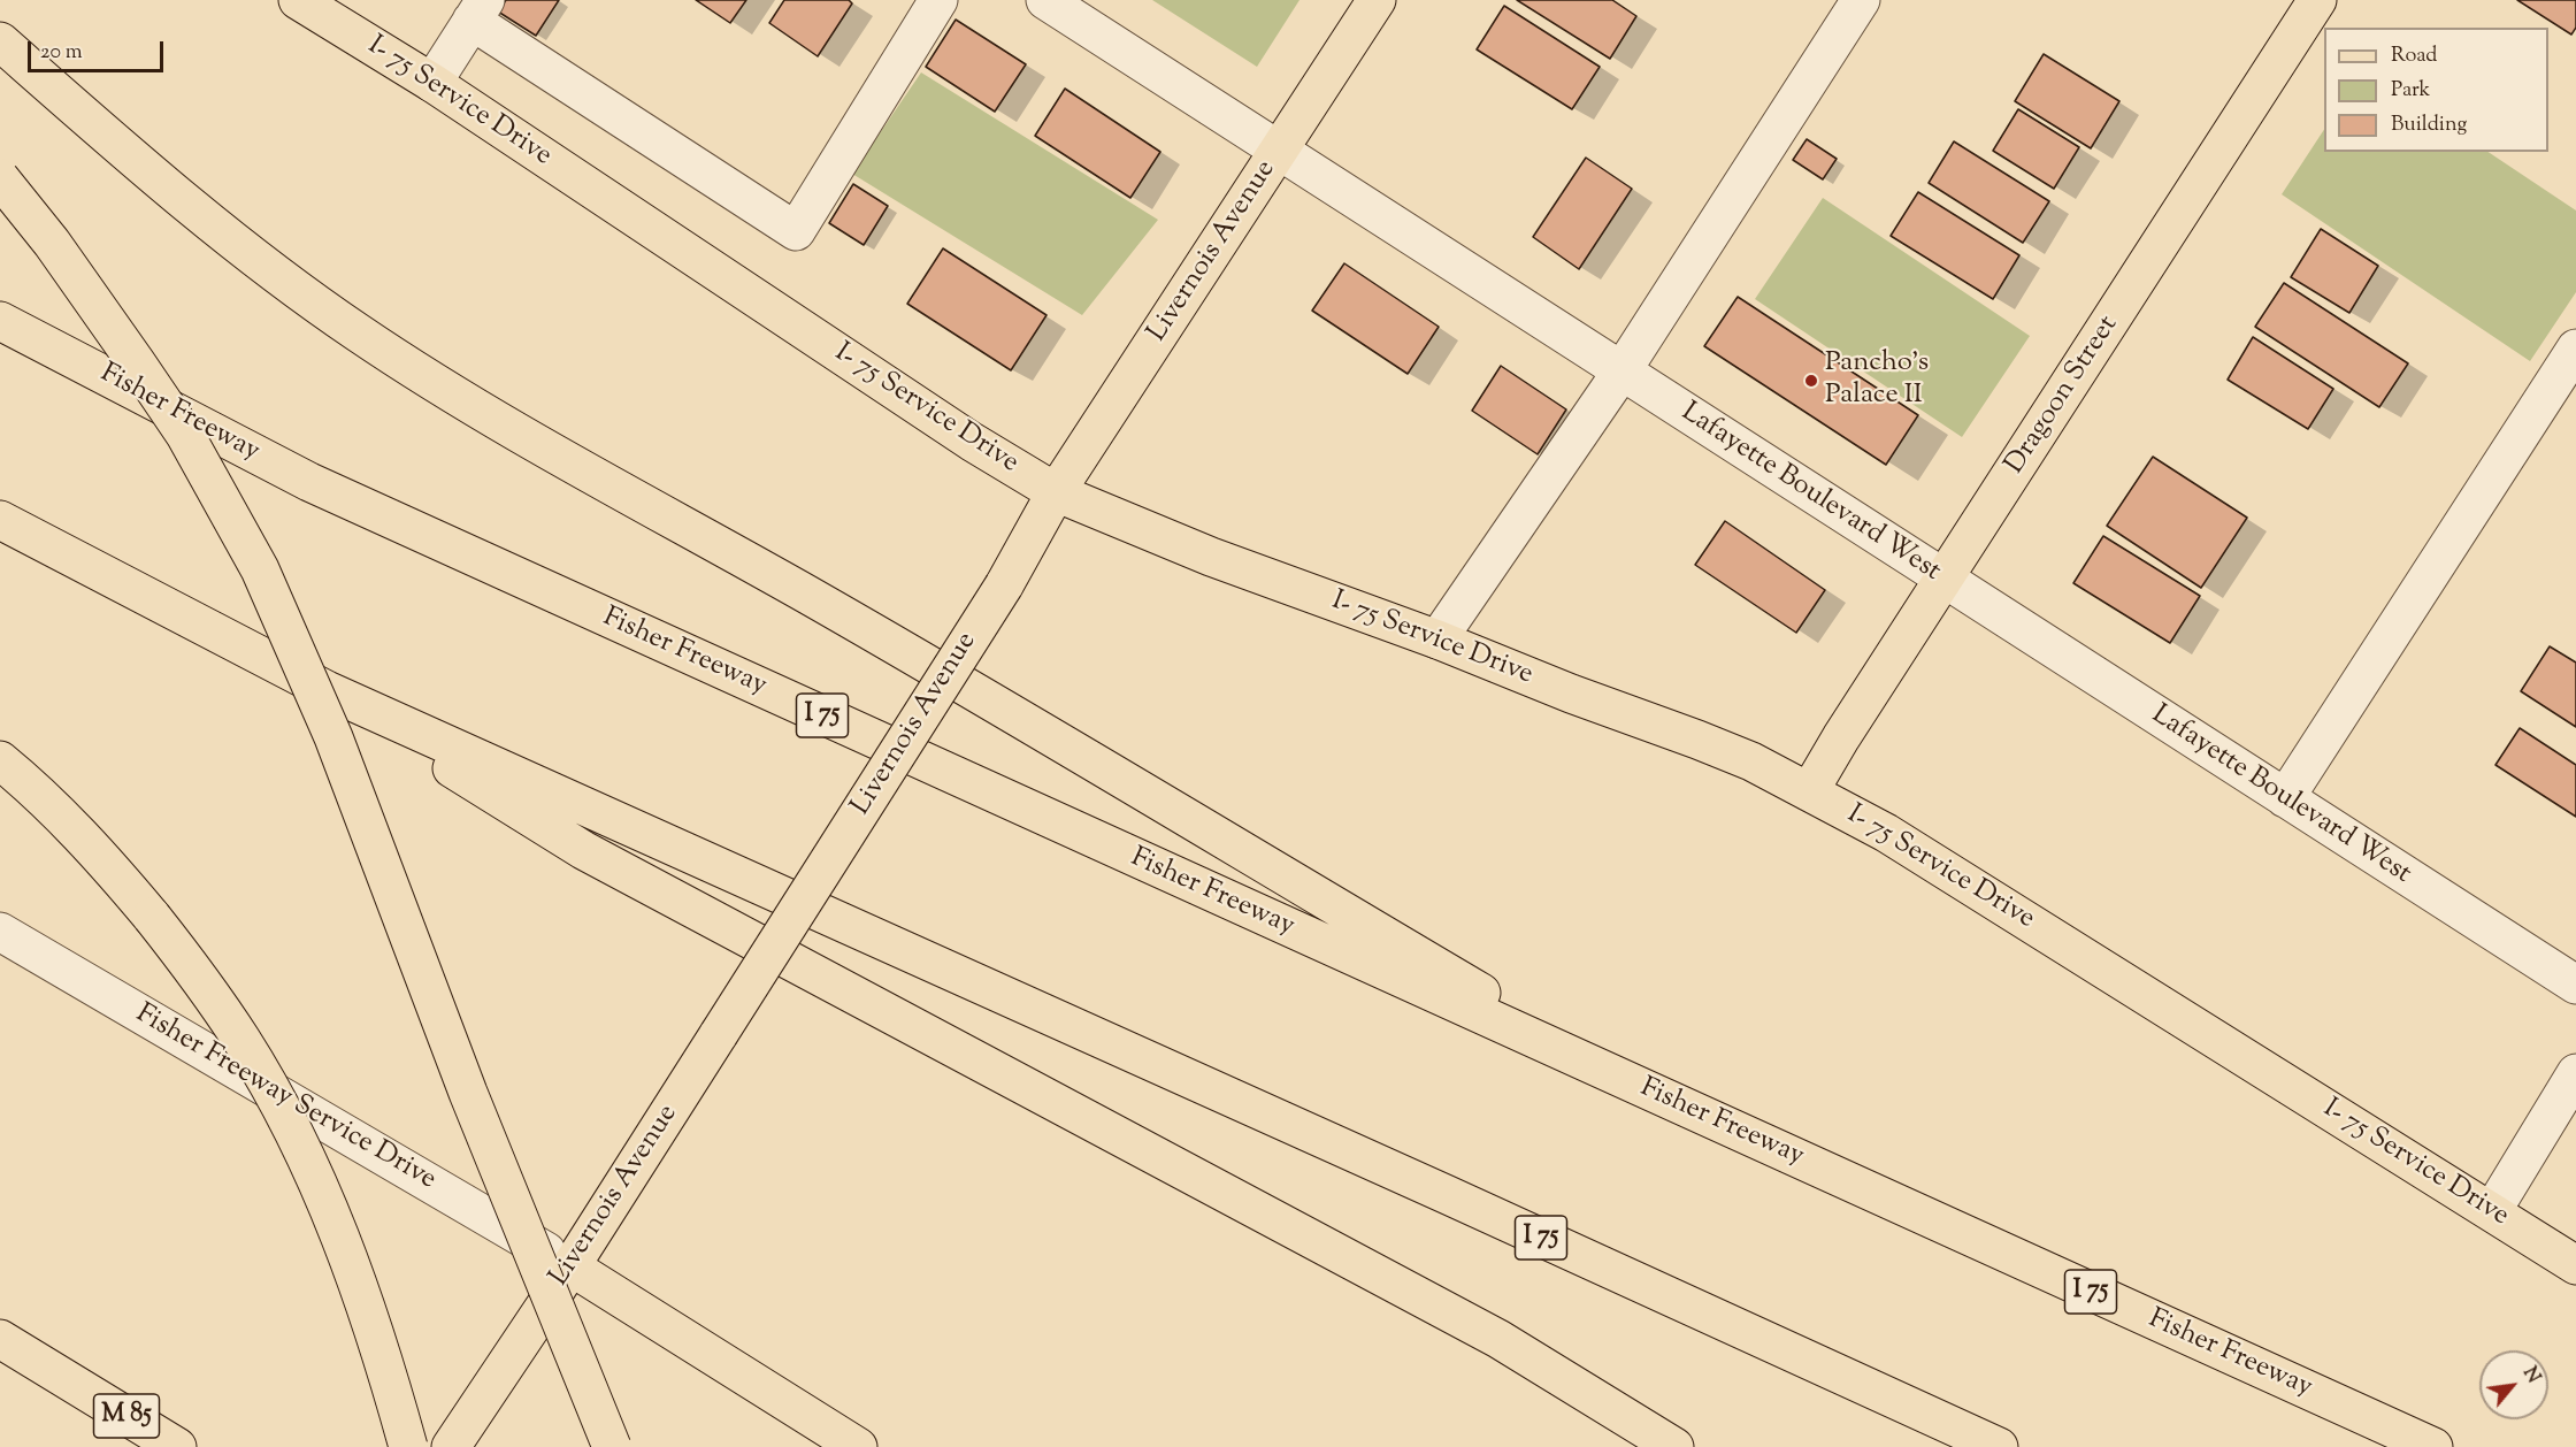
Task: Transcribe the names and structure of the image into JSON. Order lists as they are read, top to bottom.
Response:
{
  "streets": {
    "main road": [
      "I- 75 Service Drive",
      "Livernois Avenue",
      "Dragoon Street",
      "Fisher Freeway",
      "I 75",
      "M 85"
    ],
    "street": ["Lafayette Boulevard West", "Fisher Freeway Service Drive"]
  },
  "crossings": [
    ["I- 75 Service Drive", "Livernois Avenue"],
    ["I- 75 Service Drive", "Dragoon Street"],
    ["Livernois Avenue", "Lafayette Boulevard West"],
    ["Livernois Avenue", "Fisher Freeway Service Drive"],
    ["Dragoon Street", "Lafayette Boulevard West"]
  ],
  "places": ["Pancho's Palace II"],
  "legend": ["Road", "Park", "Building"],
  "scale_bar": "20 m",
  "north": "top right"
}
